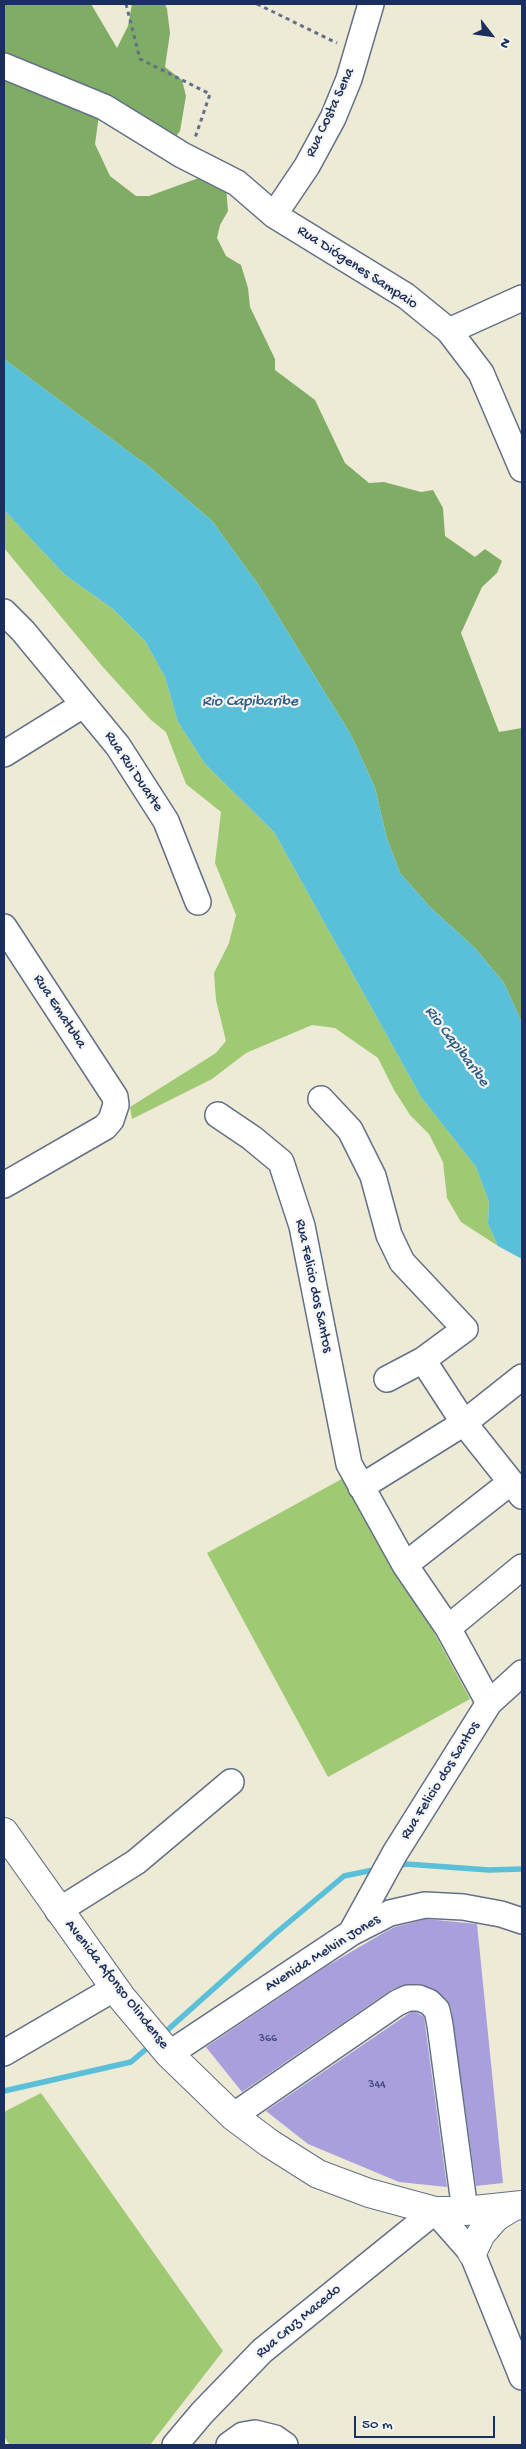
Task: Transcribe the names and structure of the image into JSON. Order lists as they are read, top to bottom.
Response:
{
  "streets": {
    "main road": ["Avenida Afonso Olindense"],
    "street": [
      "Rua Costa Sena",
      "Rua Diógenes Sampaio",
      "Rua Rui Duarte",
      "Rua Ematuba",
      "Rua Felicio dos Santos",
      "Avenida Melvin Jones",
      "Rua Cruz Macedo"
    ]
  },
  "crossings": [
    ["Rua Costa Sena", "Rua Diógenes Sampaio"],
    ["Rua Felicio dos Santos", "Avenida Melvin Jones"],
    ["Avenida Melvin Jones", "Avenida Afonso Olindense"],
    ["Avenida Afonso Olindense", "Rua Cruz Macedo"]
  ],
  "water": ["Rio Capibaribe"],
  "house_numbers": ["366", "344"],
  "scale_bar": "50 m",
  "north": "bottom right"
}
